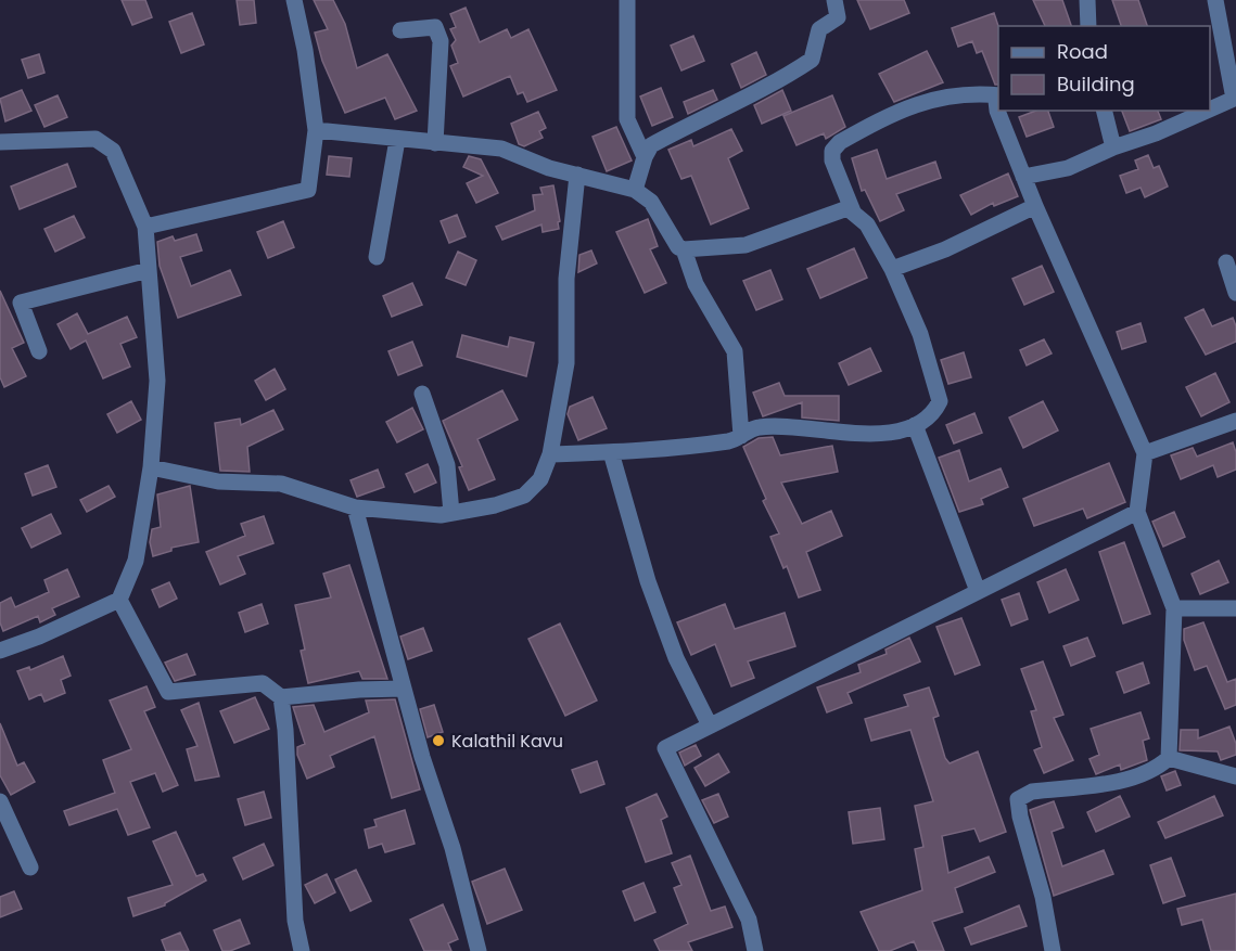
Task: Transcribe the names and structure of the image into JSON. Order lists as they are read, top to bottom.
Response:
{
  "places": ["Kalathil Kavu"],
  "legend": ["Road", "Building"]
}
